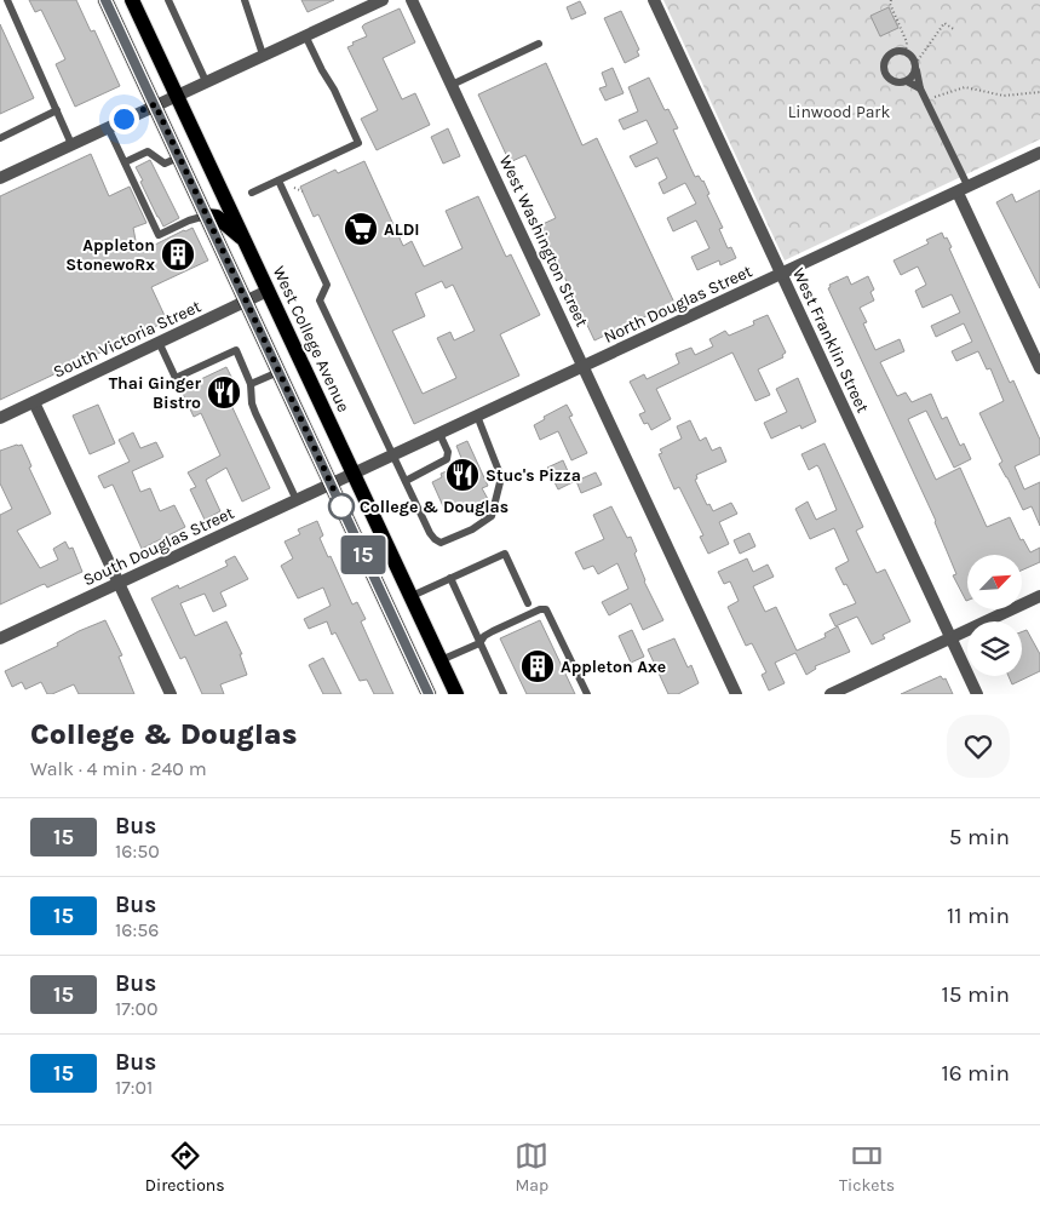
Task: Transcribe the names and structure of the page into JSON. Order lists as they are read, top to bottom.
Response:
{
  "streets": {
    "main road": ["West College Avenue"],
    "street": [
      "West Washington Street",
      "North Douglas Street",
      "South Victoria Street",
      "West Franklin Street",
      "South Douglas Street"
    ]
  },
  "crossings": [
    ["West Washington Street", "North Douglas Street"],
    ["North Douglas Street", "West College Avenue"],
    ["North Douglas Street", "West Franklin Street"],
    ["North Douglas Street", "South Douglas Street"],
    ["South Victoria Street", "West College Avenue"],
    ["West College Avenue", "South Douglas Street"]
  ],
  "parks": ["Linwood Park"],
  "places": {
    "supermarket": ["ALDI"],
    "building": ["Appleton StonewoRx", "Appleton Axe"],
    "restaurant": ["Thai Ginger Bistro", "Stuc's Pizza"],
    "other": ["College & Douglas"]
  },
  "lines": ["bus line 15"],
  "north": "top right",
  "page": {
    "on_map": "15",
    "heading": ["College & Douglas", "Walk · 4 min · 240 m"],
    "list": [
      {
        "mark": "15",
        "name": "Bus",
        "note": "16:50",
        "value": "5 min"
      },
      {
        "mark": "15",
        "name": "Bus",
        "note": "16:56",
        "value": "11 min"
      },
      {
        "mark": "15",
        "name": "Bus",
        "note": "17:00",
        "value": "15 min"
      },
      {
        "mark": "15",
        "name": "Bus",
        "note": "17:01",
        "value": "16 min"
      }
    ],
    "tabs": ["Directions", "Map", "Tickets"]
  }
}
